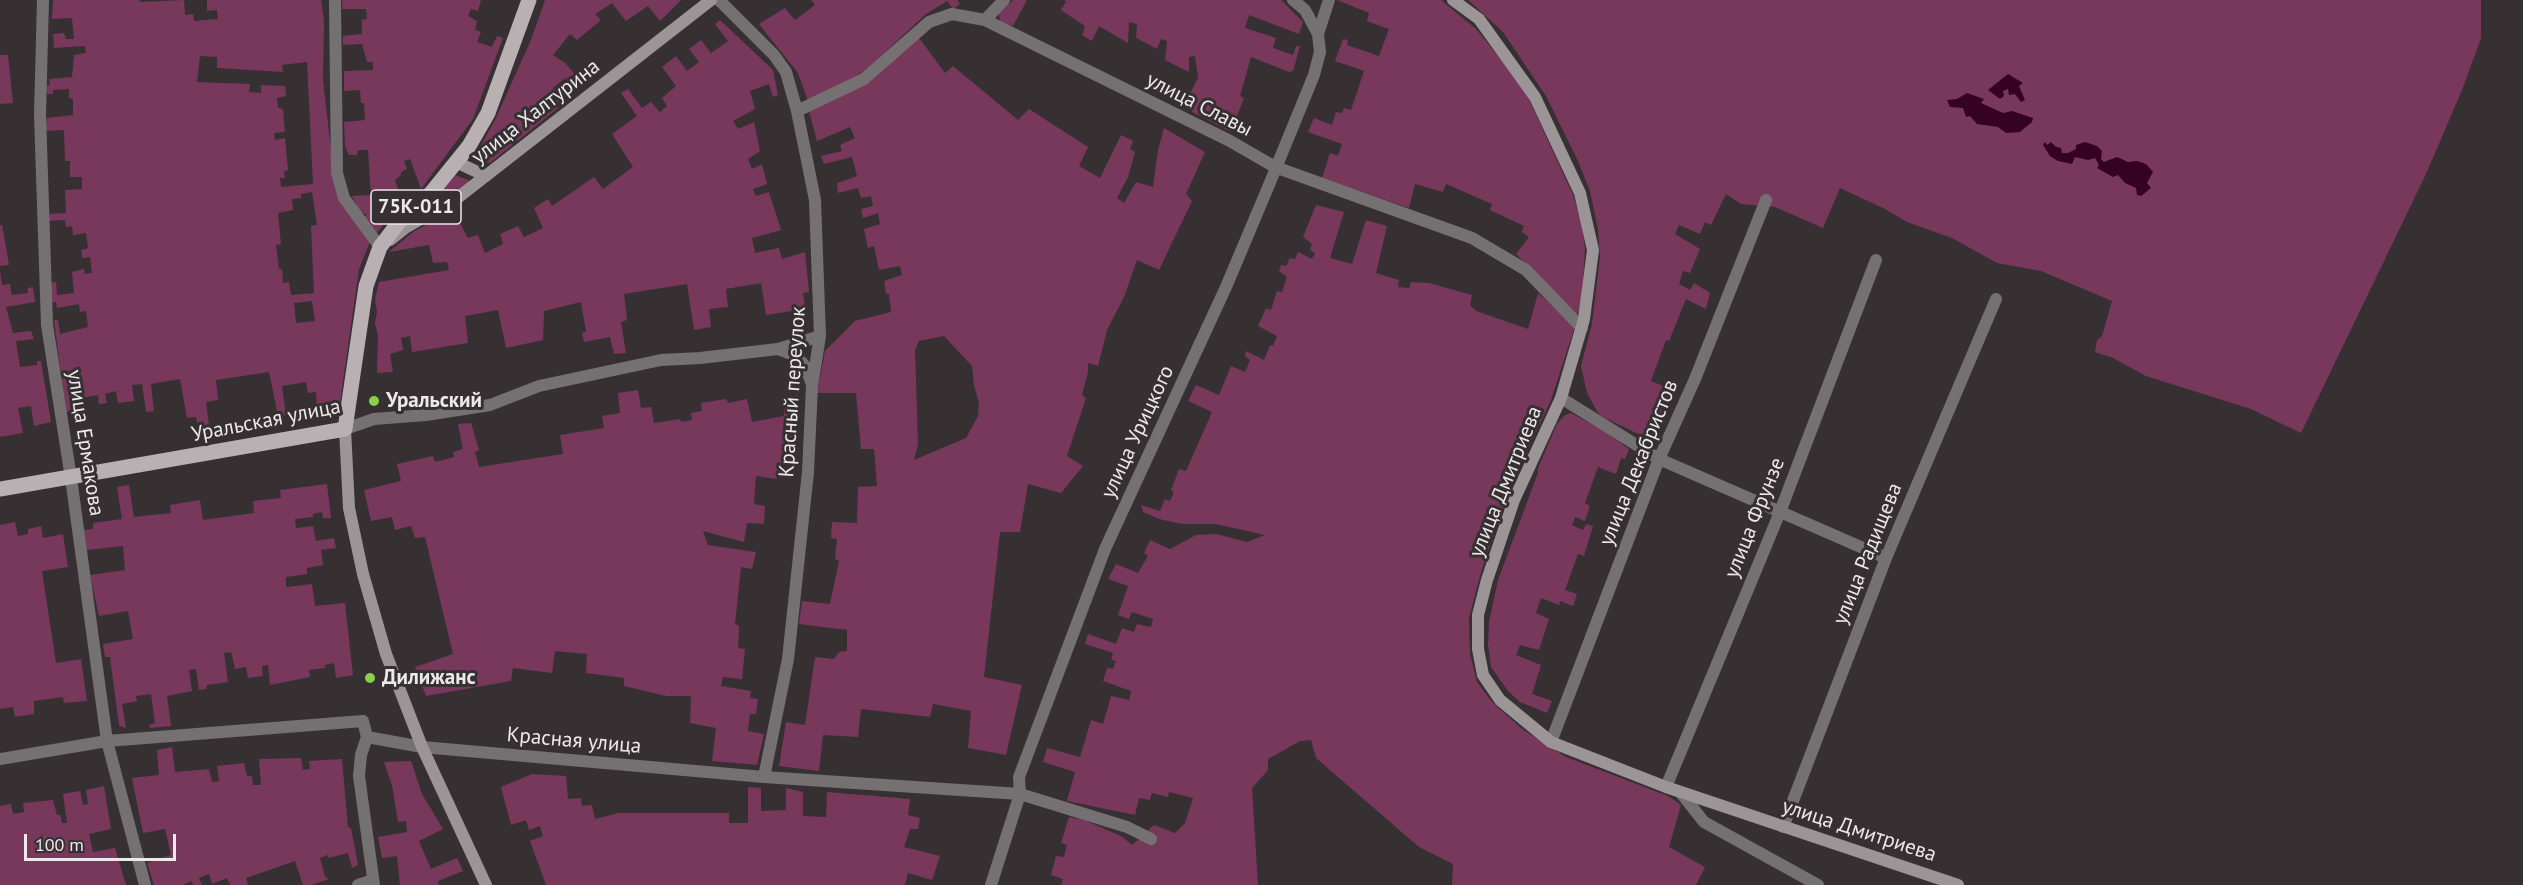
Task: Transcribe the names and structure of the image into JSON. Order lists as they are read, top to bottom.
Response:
{
  "streets": {
    "main road": ["75К-011", "Уральская улица"],
    "street": [
      "улица Славы",
      "улица Халтурина",
      "Красный переулок",
      "улица Урицкого",
      "улица Ермакова",
      "улица Декабристов",
      "улица Дмитриева",
      "улица Фрунзе",
      "улица Радищева",
      "Красная улица"
    ]
  },
  "crossings": [
    ["улица Славы", "Красный переулок"],
    ["улица Славы", "улица Урицкого"],
    ["улица Славы", "улица Дмитриева"],
    ["улица Халтурина", "75К-011"],
    ["75К-011", "Уральская улица"],
    ["Красный переулок", "Уральская улица"],
    ["Красный переулок", "Красная улица"],
    ["Уральская улица", "улица Ермакова"],
    ["улица Урицкого", "Красная улица"],
    ["улица Декабристов", "улица Дмитриева"],
    ["улица Дмитриева", "улица Фрунзе"],
    ["улица Дмитриева", "улица Радищева"]
  ],
  "places": ["Уральский", "Дилижанс"],
  "scale_bar": "100 m"
}
